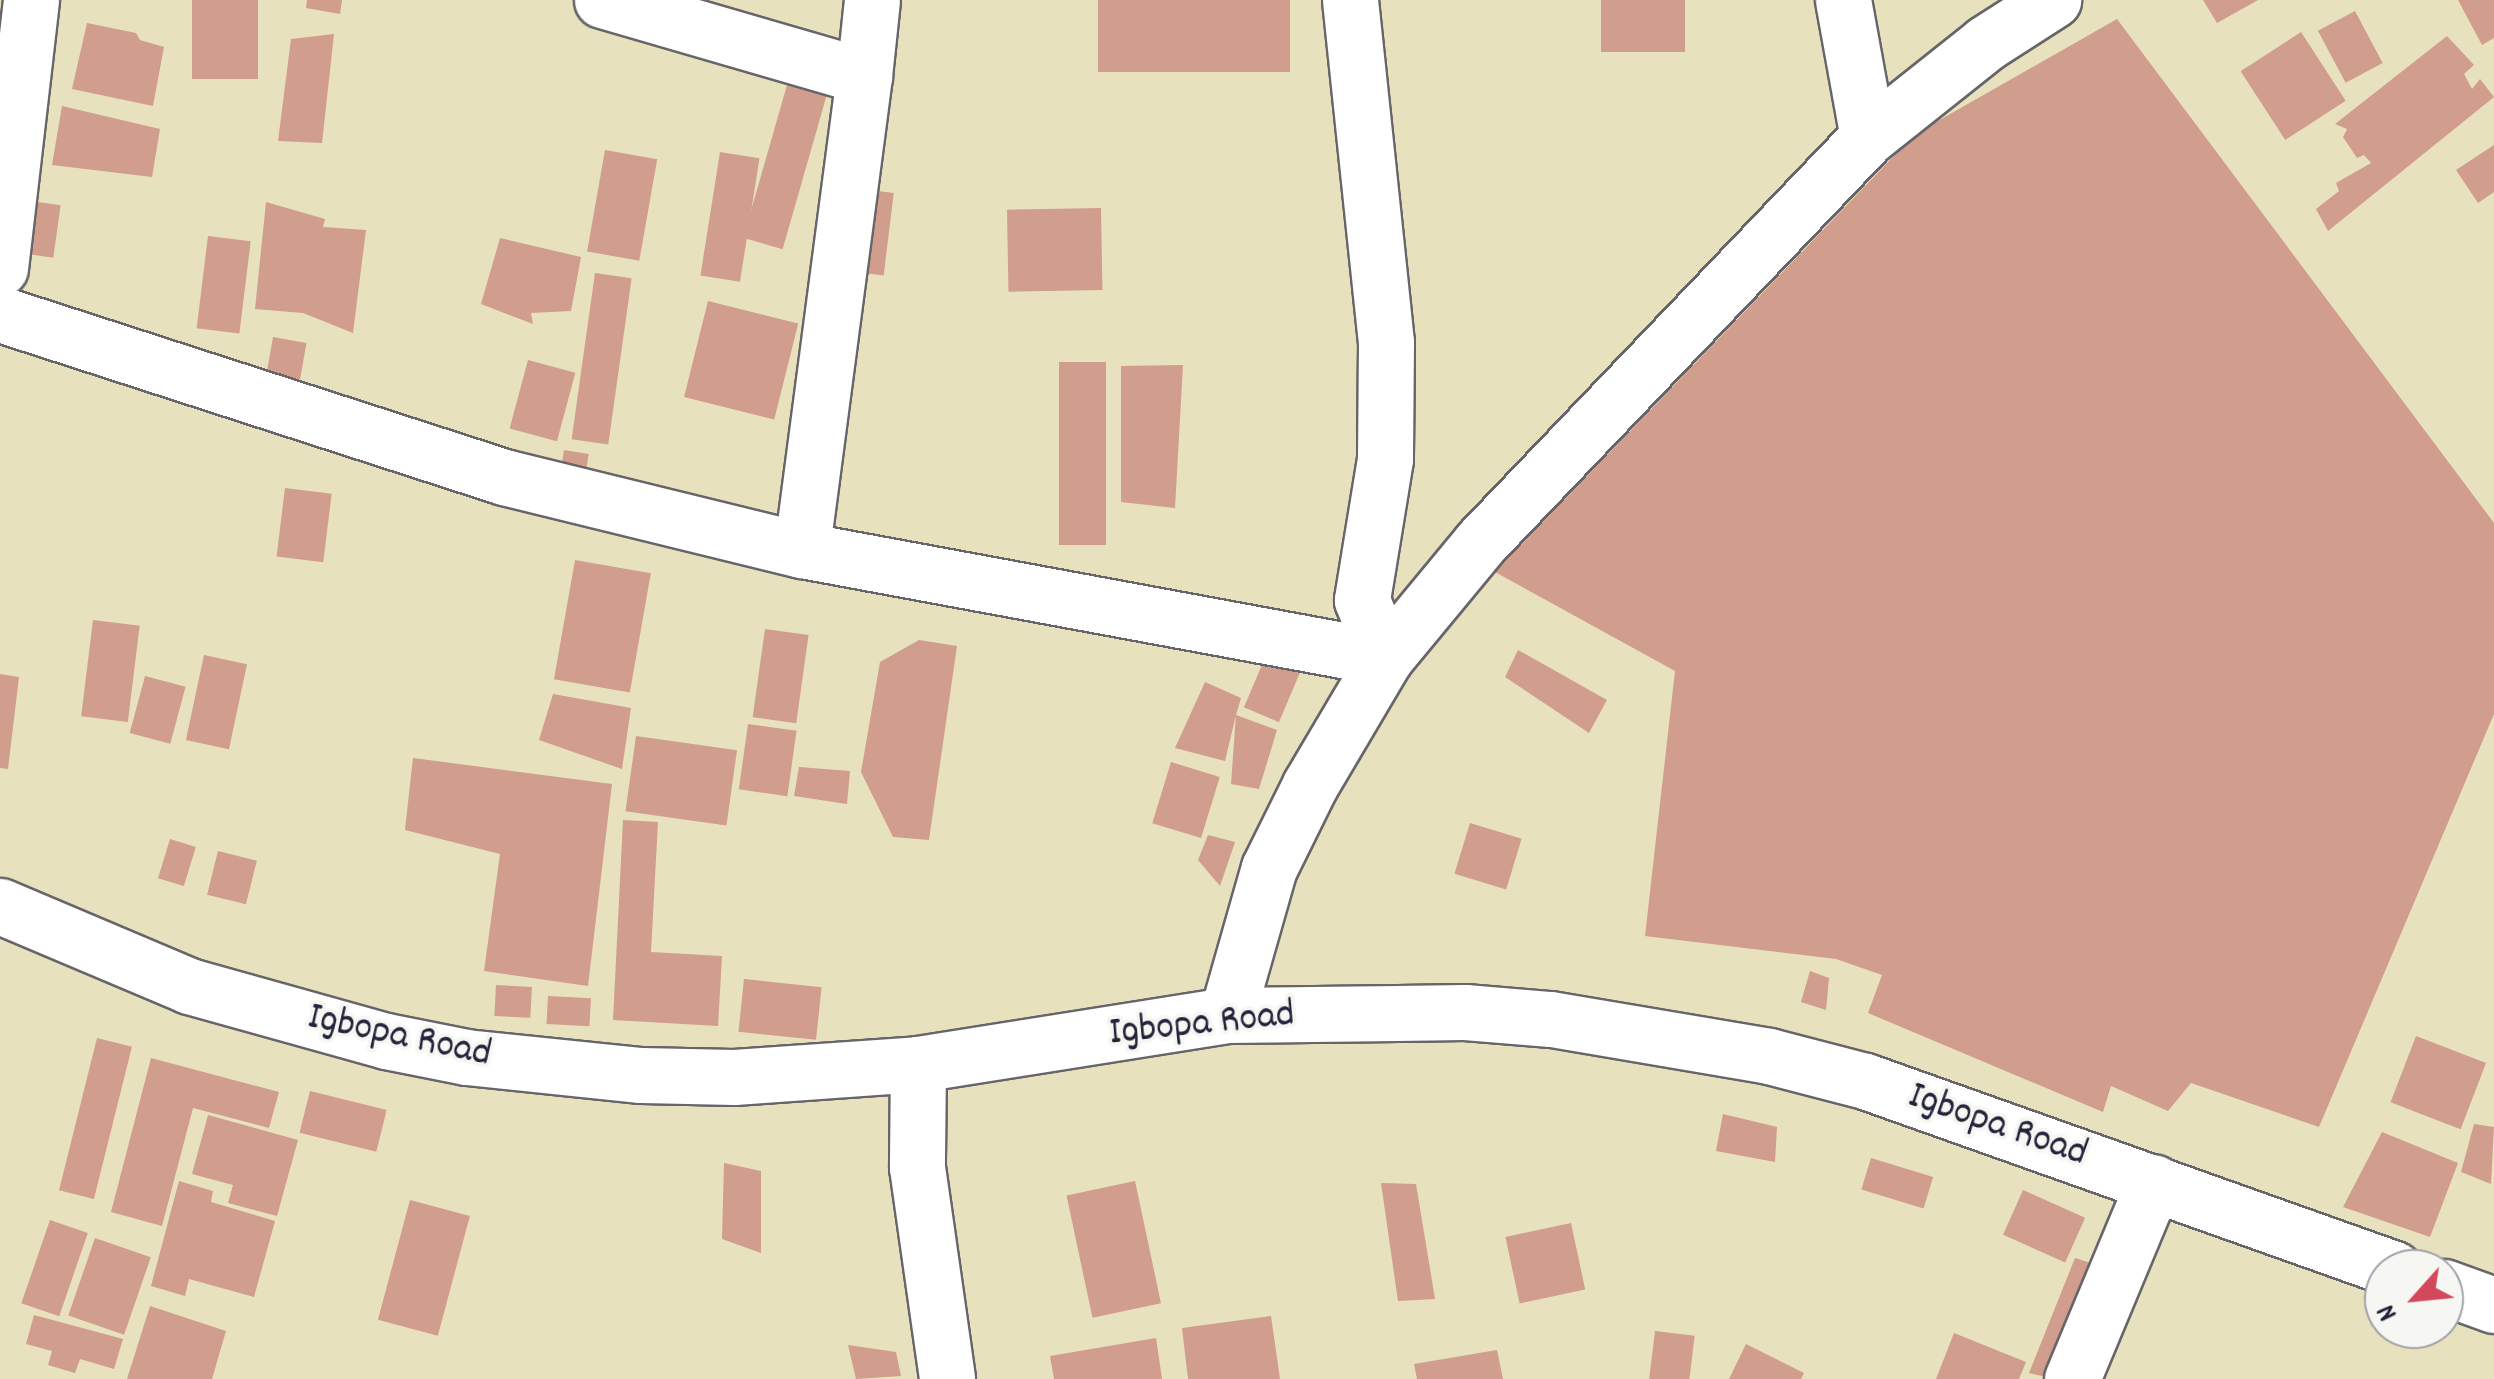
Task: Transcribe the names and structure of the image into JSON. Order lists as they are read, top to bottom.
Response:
{
  "streets": {
    "street": ["Igbopa Road"]
  },
  "north": "bottom left"
}
